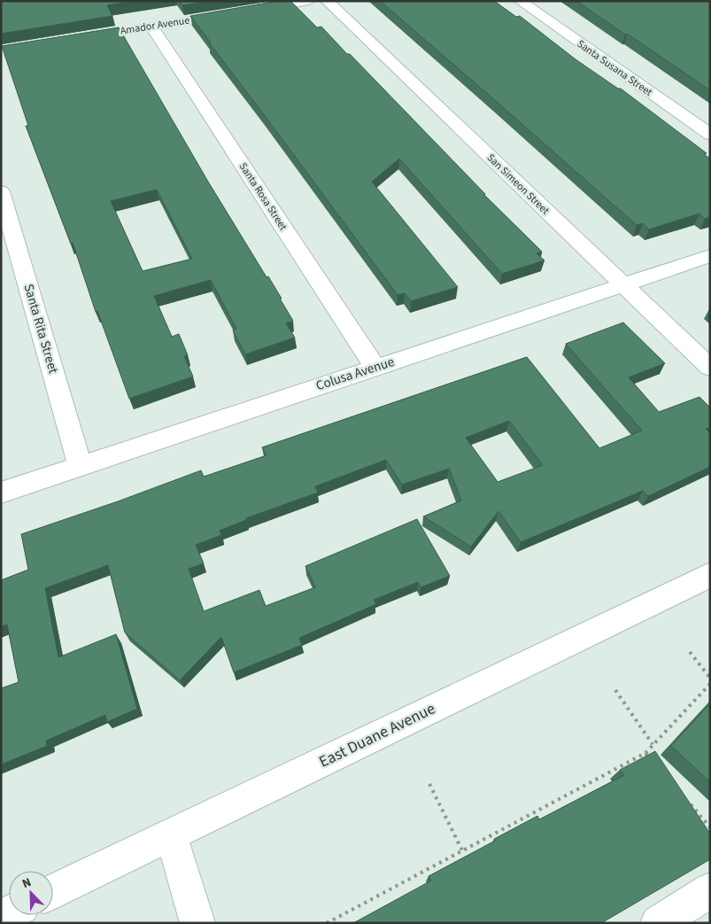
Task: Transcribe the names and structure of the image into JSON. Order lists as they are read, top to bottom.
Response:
{
  "streets": {
    "street": [
      "Amador Avenue",
      "Santa Susana Street",
      "San Simeon Street",
      "Santa Rosa Street",
      "Santa Rita Street",
      "Colusa Avenue",
      "East Duane Avenue"
    ]
  },
  "crossings": [
    ["Amador Avenue", "Santa Rosa Street"],
    ["San Simeon Street", "Colusa Avenue"],
    ["Santa Rosa Street", "Colusa Avenue"],
    ["Santa Rita Street", "Colusa Avenue"]
  ],
  "north": "top left"
}
